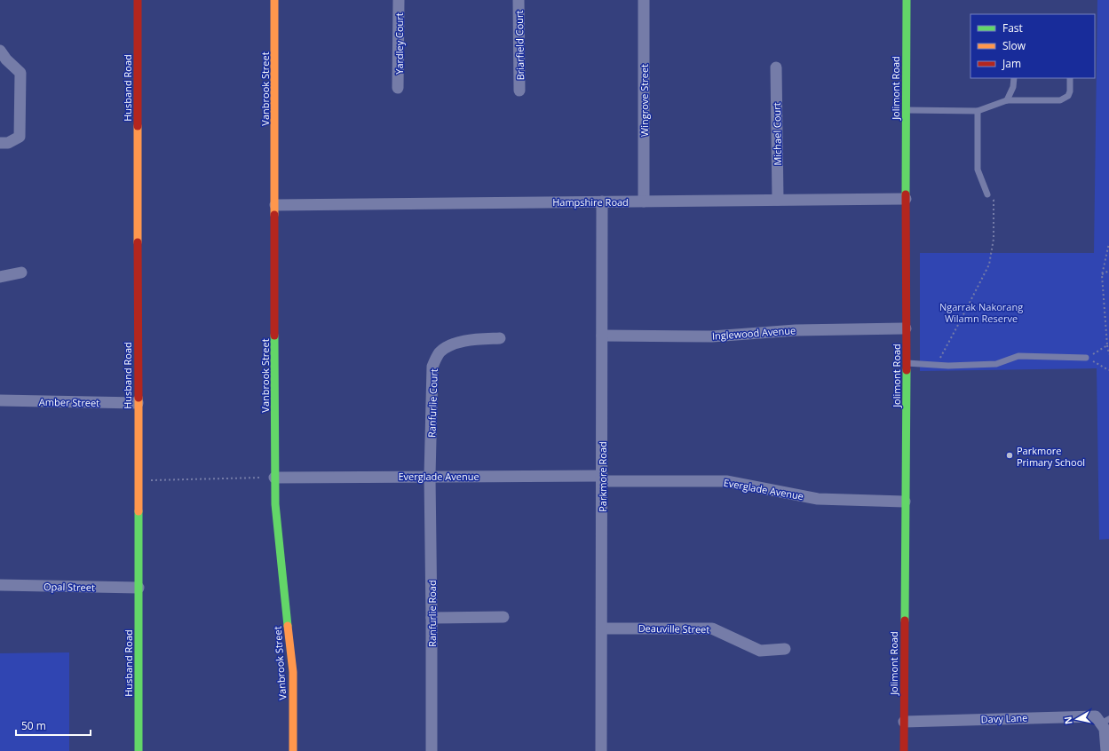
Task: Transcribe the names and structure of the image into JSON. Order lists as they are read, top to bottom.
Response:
{
  "streets": {
    "street": [
      "Yardley Court",
      "Briarfield Court",
      "Husband Road",
      "Jolimont Road",
      "Vanbrook Street",
      "Wingrove Street",
      "Michael Court",
      "Hampshire Road",
      "Inglewood Avenue",
      "Amber Street",
      "Ranfurlie Court",
      "Everglade Avenue",
      "Parkmore Road",
      "Opal Street",
      "Ranfurlie Road",
      "Deauville Street",
      "Davy Lane"
    ]
  },
  "crossings": [
    ["Husband Road", "Amber Street"],
    ["Husband Road", "Opal Street"],
    ["Jolimont Road", "Hampshire Road"],
    ["Jolimont Road", "Inglewood Avenue"],
    ["Jolimont Road", "Everglade Avenue"],
    ["Jolimont Road", "Davy Lane"],
    ["Vanbrook Street", "Hampshire Road"],
    ["Vanbrook Street", "Everglade Avenue"],
    ["Wingrove Street", "Hampshire Road"],
    ["Michael Court", "Hampshire Road"],
    ["Hampshire Road", "Parkmore Road"],
    ["Inglewood Avenue", "Parkmore Road"],
    ["Ranfurlie Court", "Everglade Avenue"],
    ["Ranfurlie Court", "Ranfurlie Road"],
    ["Everglade Avenue", "Parkmore Road"],
    ["Everglade Avenue", "Ranfurlie Road"],
    ["Parkmore Road", "Deauville Street"]
  ],
  "parks": ["Ngarrak Nakorang Wilamn Reserve"],
  "places": ["Parkmore Primary School"],
  "legend": ["Fast", "Slow", "Jam"],
  "scale_bar": "50 m",
  "north": "left"
}
